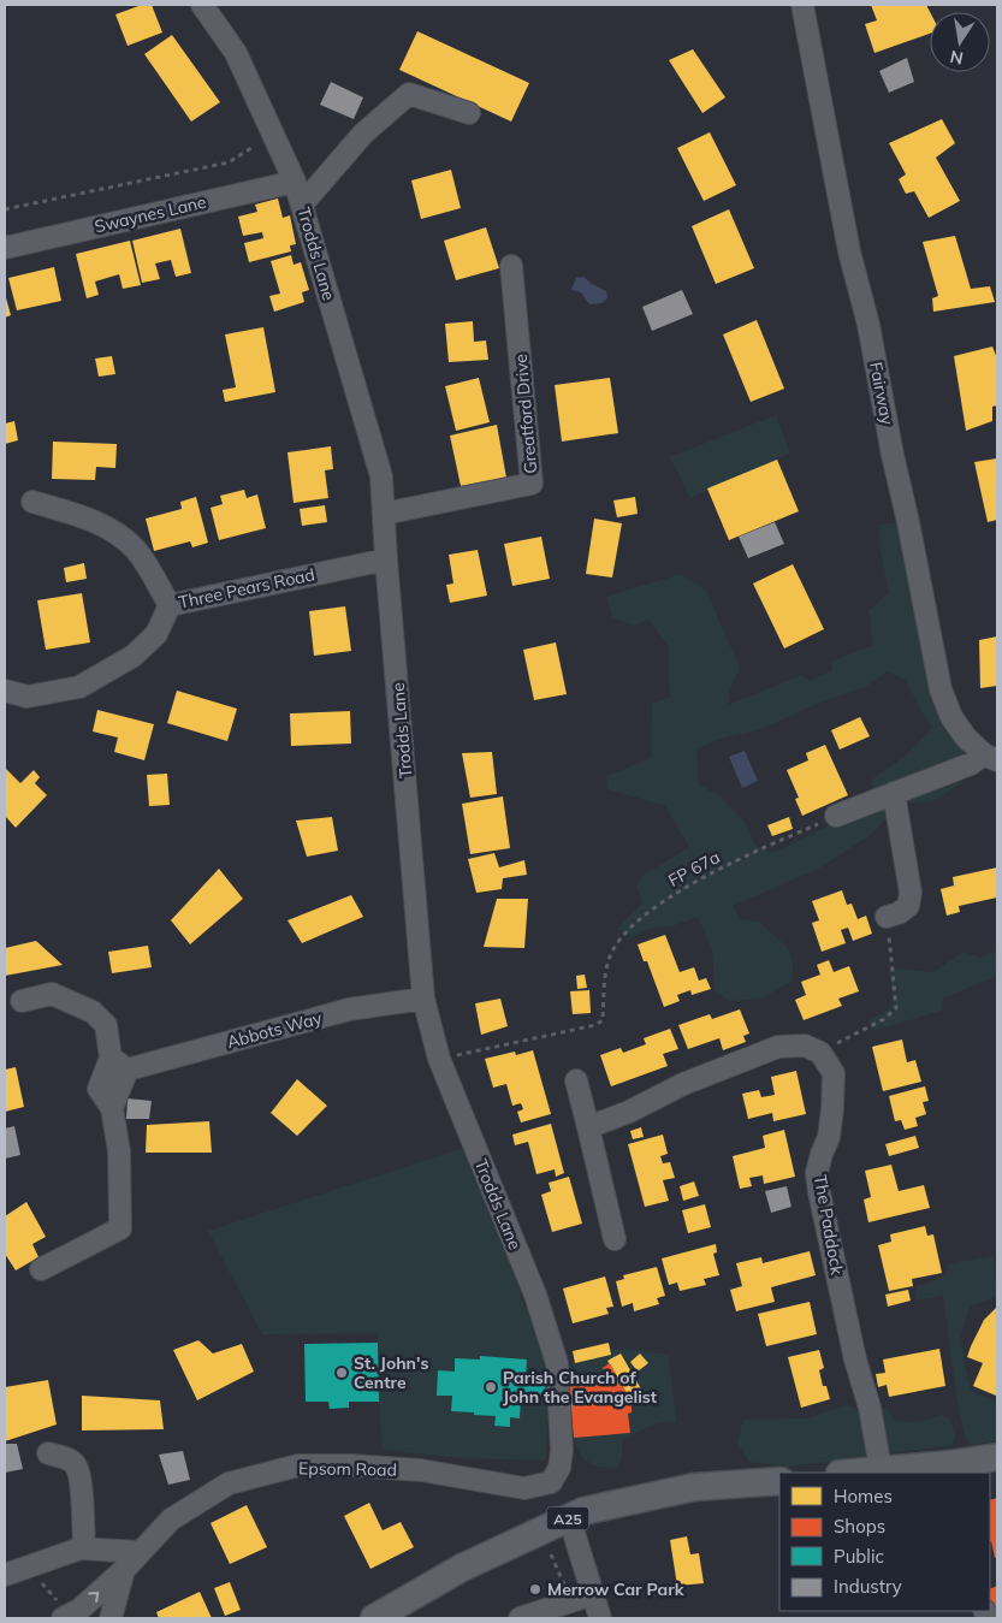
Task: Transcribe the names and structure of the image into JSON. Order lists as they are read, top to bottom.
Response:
{
  "streets": {
    "main road": ["A25"],
    "street": [
      "Swaynes Lane",
      "Trodds Lane",
      "Fairway",
      "Greatford Drive",
      "Three Pears Road",
      "Abbots Way",
      "The Paddock",
      "Epsom Road"
    ],
    "path": ["FP 67a"]
  },
  "crossings": [
    ["Swaynes Lane", "Trodds Lane"],
    ["Trodds Lane", "Greatford Drive"],
    ["Trodds Lane", "Three Pears Road"],
    ["Trodds Lane", "FP 67a"],
    ["Trodds Lane", "Abbots Way"],
    ["Trodds Lane", "Epsom Road"]
  ],
  "places": ["St. John's Centre", "Parish Church of John the Evangelist", "Merrow Car Park"],
  "legend": [
    "Homes",
    "Shops",
    "Public",
    "Industry"
  ],
  "north": "bottom"
}
